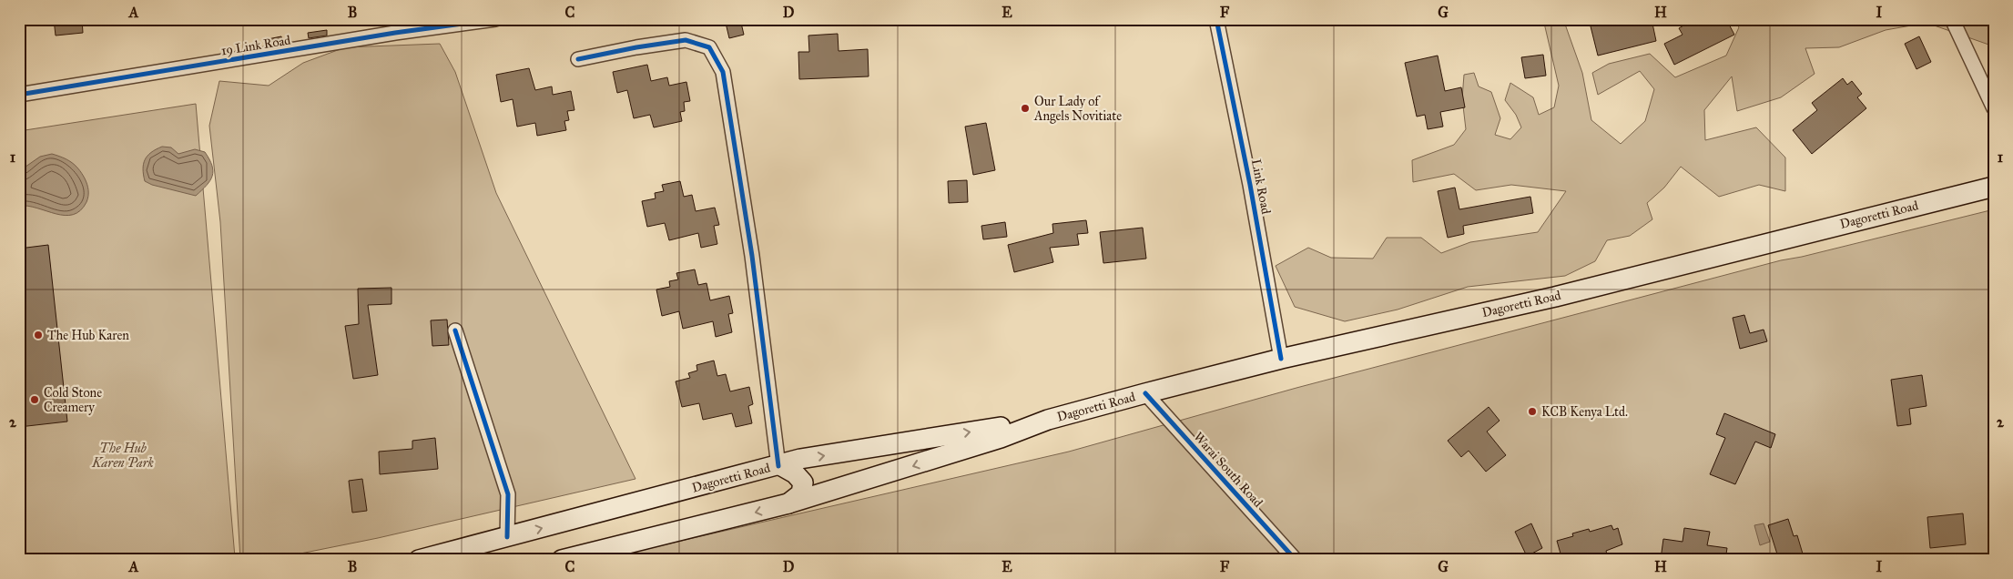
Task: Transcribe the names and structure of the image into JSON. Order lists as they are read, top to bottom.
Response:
{
  "streets": {
    "main road": ["Dagoretti Road"],
    "street": ["19 Link Road", "Link Road", "Warai South Road"]
  },
  "crossings": [
    ["Link Road", "Dagoretti Road"],
    ["Dagoretti Road", "Warai South Road"]
  ],
  "parks": ["The Hub Karen Park"],
  "places": [
    "Our Lady of Angels Novitiate",
    "The Hub Karen",
    "Cold Stone Creamery",
    "KCB Kenya Ltd."
  ],
  "grid": {
    "columns": [
      "A",
      "B",
      "C",
      "D",
      "E",
      "F",
      "G",
      "H",
      "I"
    ],
    "rows": ["1", "2"]
  }
}
